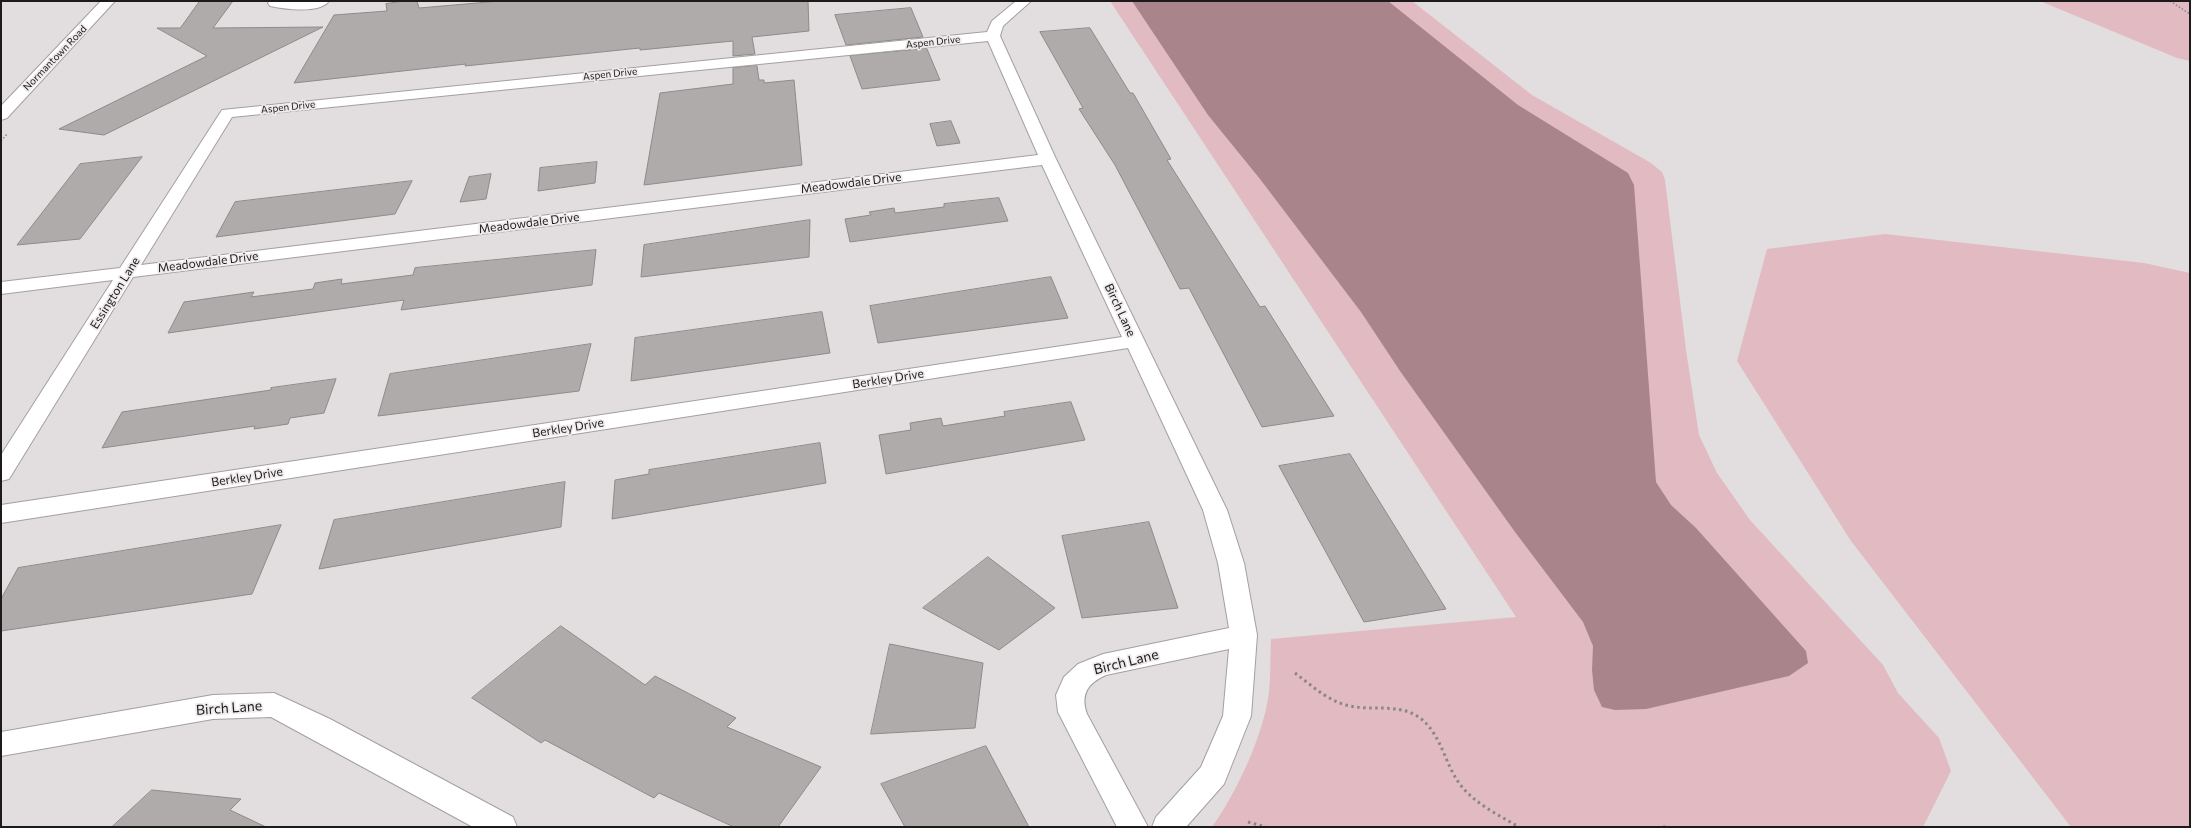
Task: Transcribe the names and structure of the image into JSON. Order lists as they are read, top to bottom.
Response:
{
  "streets": {
    "street": [
      "Aspen Drive",
      "Normantown Road",
      "Meadowdale Drive",
      "Essington Lane",
      "Birch Lane",
      "Berkley Drive"
    ]
  },
  "crossings": [
    ["Aspen Drive", "Essington Lane"],
    ["Aspen Drive", "Birch Lane"],
    ["Meadowdale Drive", "Essington Lane"],
    ["Meadowdale Drive", "Birch Lane"],
    ["Birch Lane", "Berkley Drive"]
  ]
}
